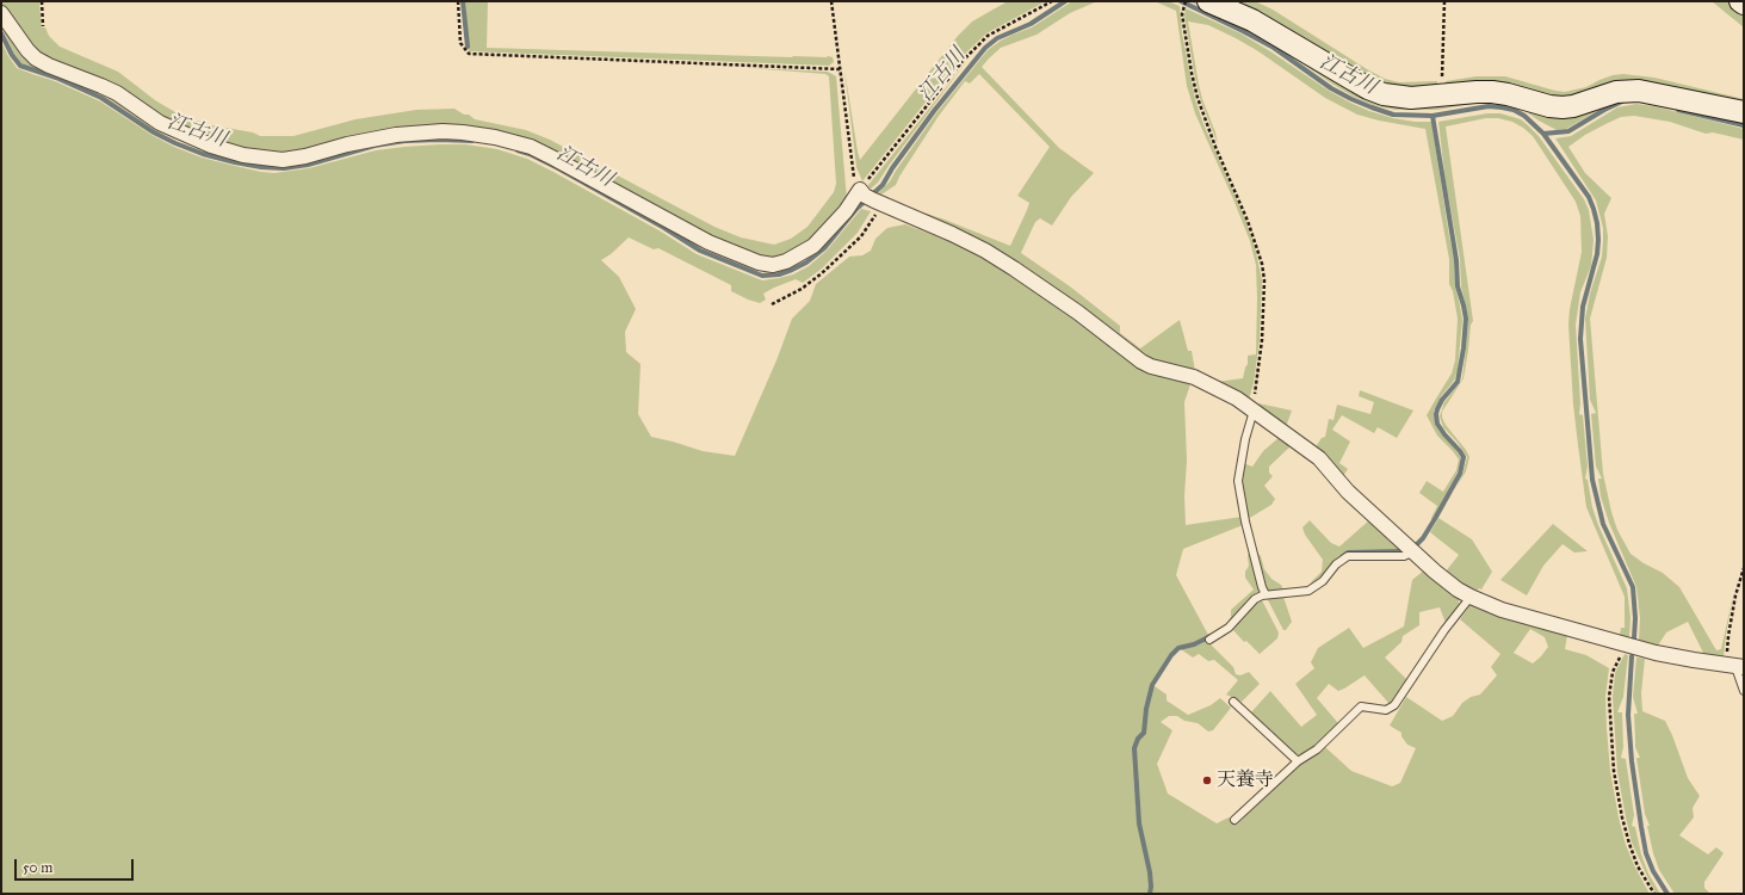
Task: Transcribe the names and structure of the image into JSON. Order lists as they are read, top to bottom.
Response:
{
  "water": ["江古川"],
  "places": ["天養寺"],
  "scale_bar": "50 m"
}
